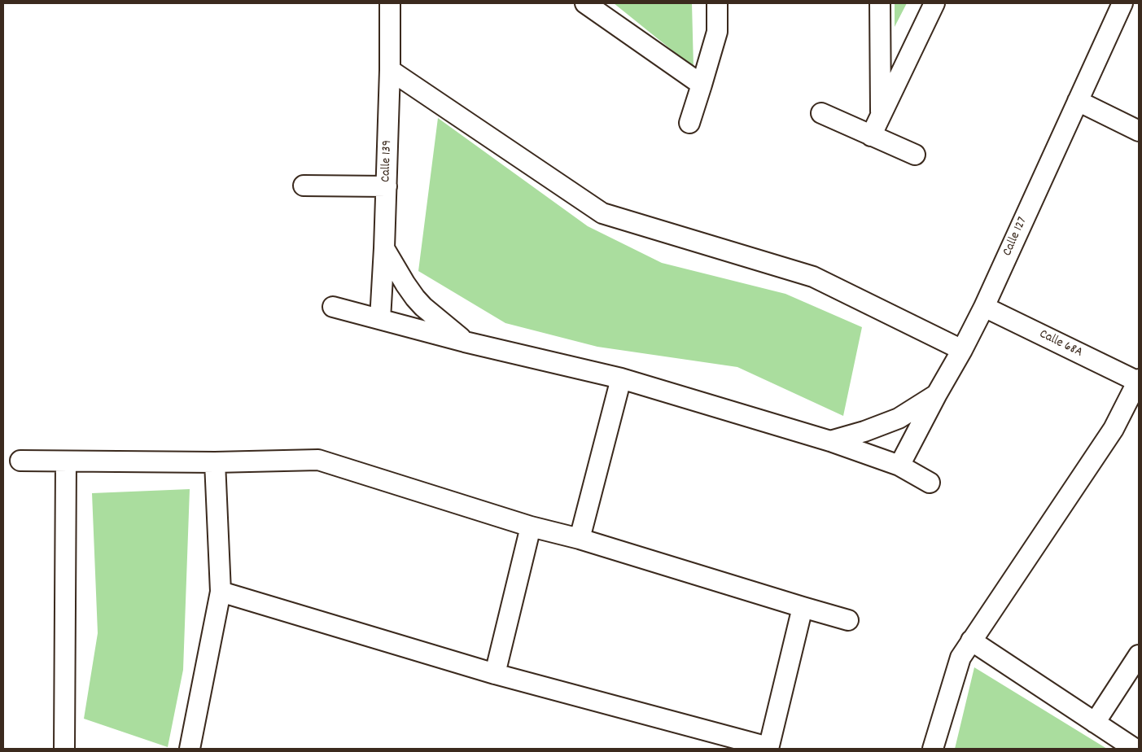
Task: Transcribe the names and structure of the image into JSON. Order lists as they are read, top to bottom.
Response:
{
  "streets": {
    "street": ["Calle 139", "Calle 127", "Calle 68A"]
  },
  "crossings": [
    ["Calle 127", "Calle 68A"]
  ]
}
